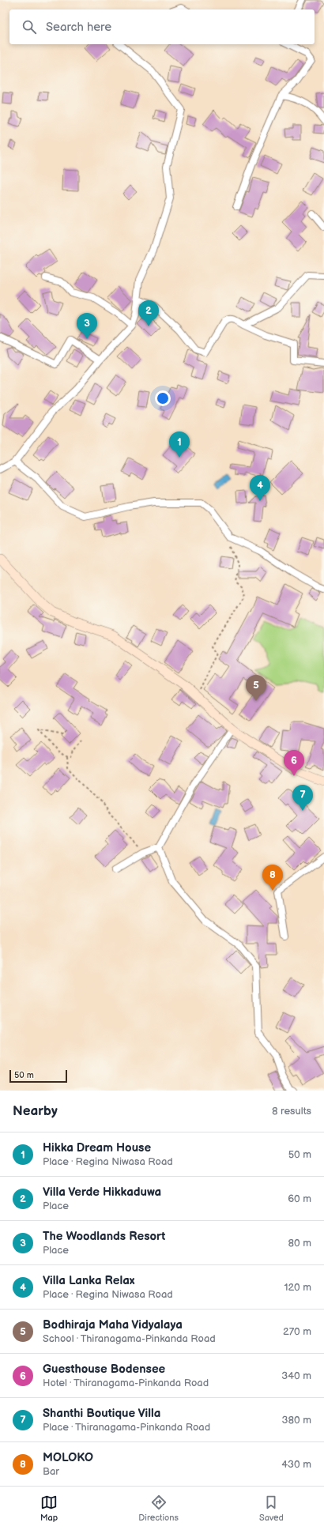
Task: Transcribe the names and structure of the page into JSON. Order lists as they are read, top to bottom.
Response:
{
  "scale_bar": "50 m",
  "page": {
    "search": "Search here",
    "pins": [
      "2",
      "3",
      "1",
      "4",
      "5",
      "6",
      "7",
      "8"
    ],
    "scale": "50 m",
    "heading": ["Nearby", "8 results"],
    "list": [
      {
        "mark": "1",
        "name": "Hikka Dream House",
        "note": "Place · Regina Niwasa Road",
        "value": "50 m"
      },
      {
        "mark": "2",
        "name": "Villa Verde Hikkaduwa",
        "note": "Place",
        "value": "60 m"
      },
      {
        "mark": "3",
        "name": "The Woodlands Resort",
        "note": "Place",
        "value": "80 m"
      },
      {
        "mark": "4",
        "name": "Villa Lanka Relax",
        "note": "Place · Regina Niwasa Road",
        "value": "120 m"
      },
      {
        "mark": "5",
        "name": "Bodhiraja Maha Vidyalaya",
        "note": "School · Thiranagama-Pinkanda Road",
        "value": "270 m"
      },
      {
        "mark": "6",
        "name": "Guesthouse Bodensee",
        "note": "Hotel · Thiranagama-Pinkanda Road",
        "value": "340 m"
      },
      {
        "mark": "7",
        "name": "Shanthi Boutique Villa",
        "note": "Place · Thiranagama-Pinkanda Road",
        "value": "380 m"
      },
      {
        "mark": "8",
        "name": "MOLOKO",
        "note": "Bar",
        "value": "430 m"
      }
    ],
    "nav": ["Map", "Directions", "Saved"]
  }
}
